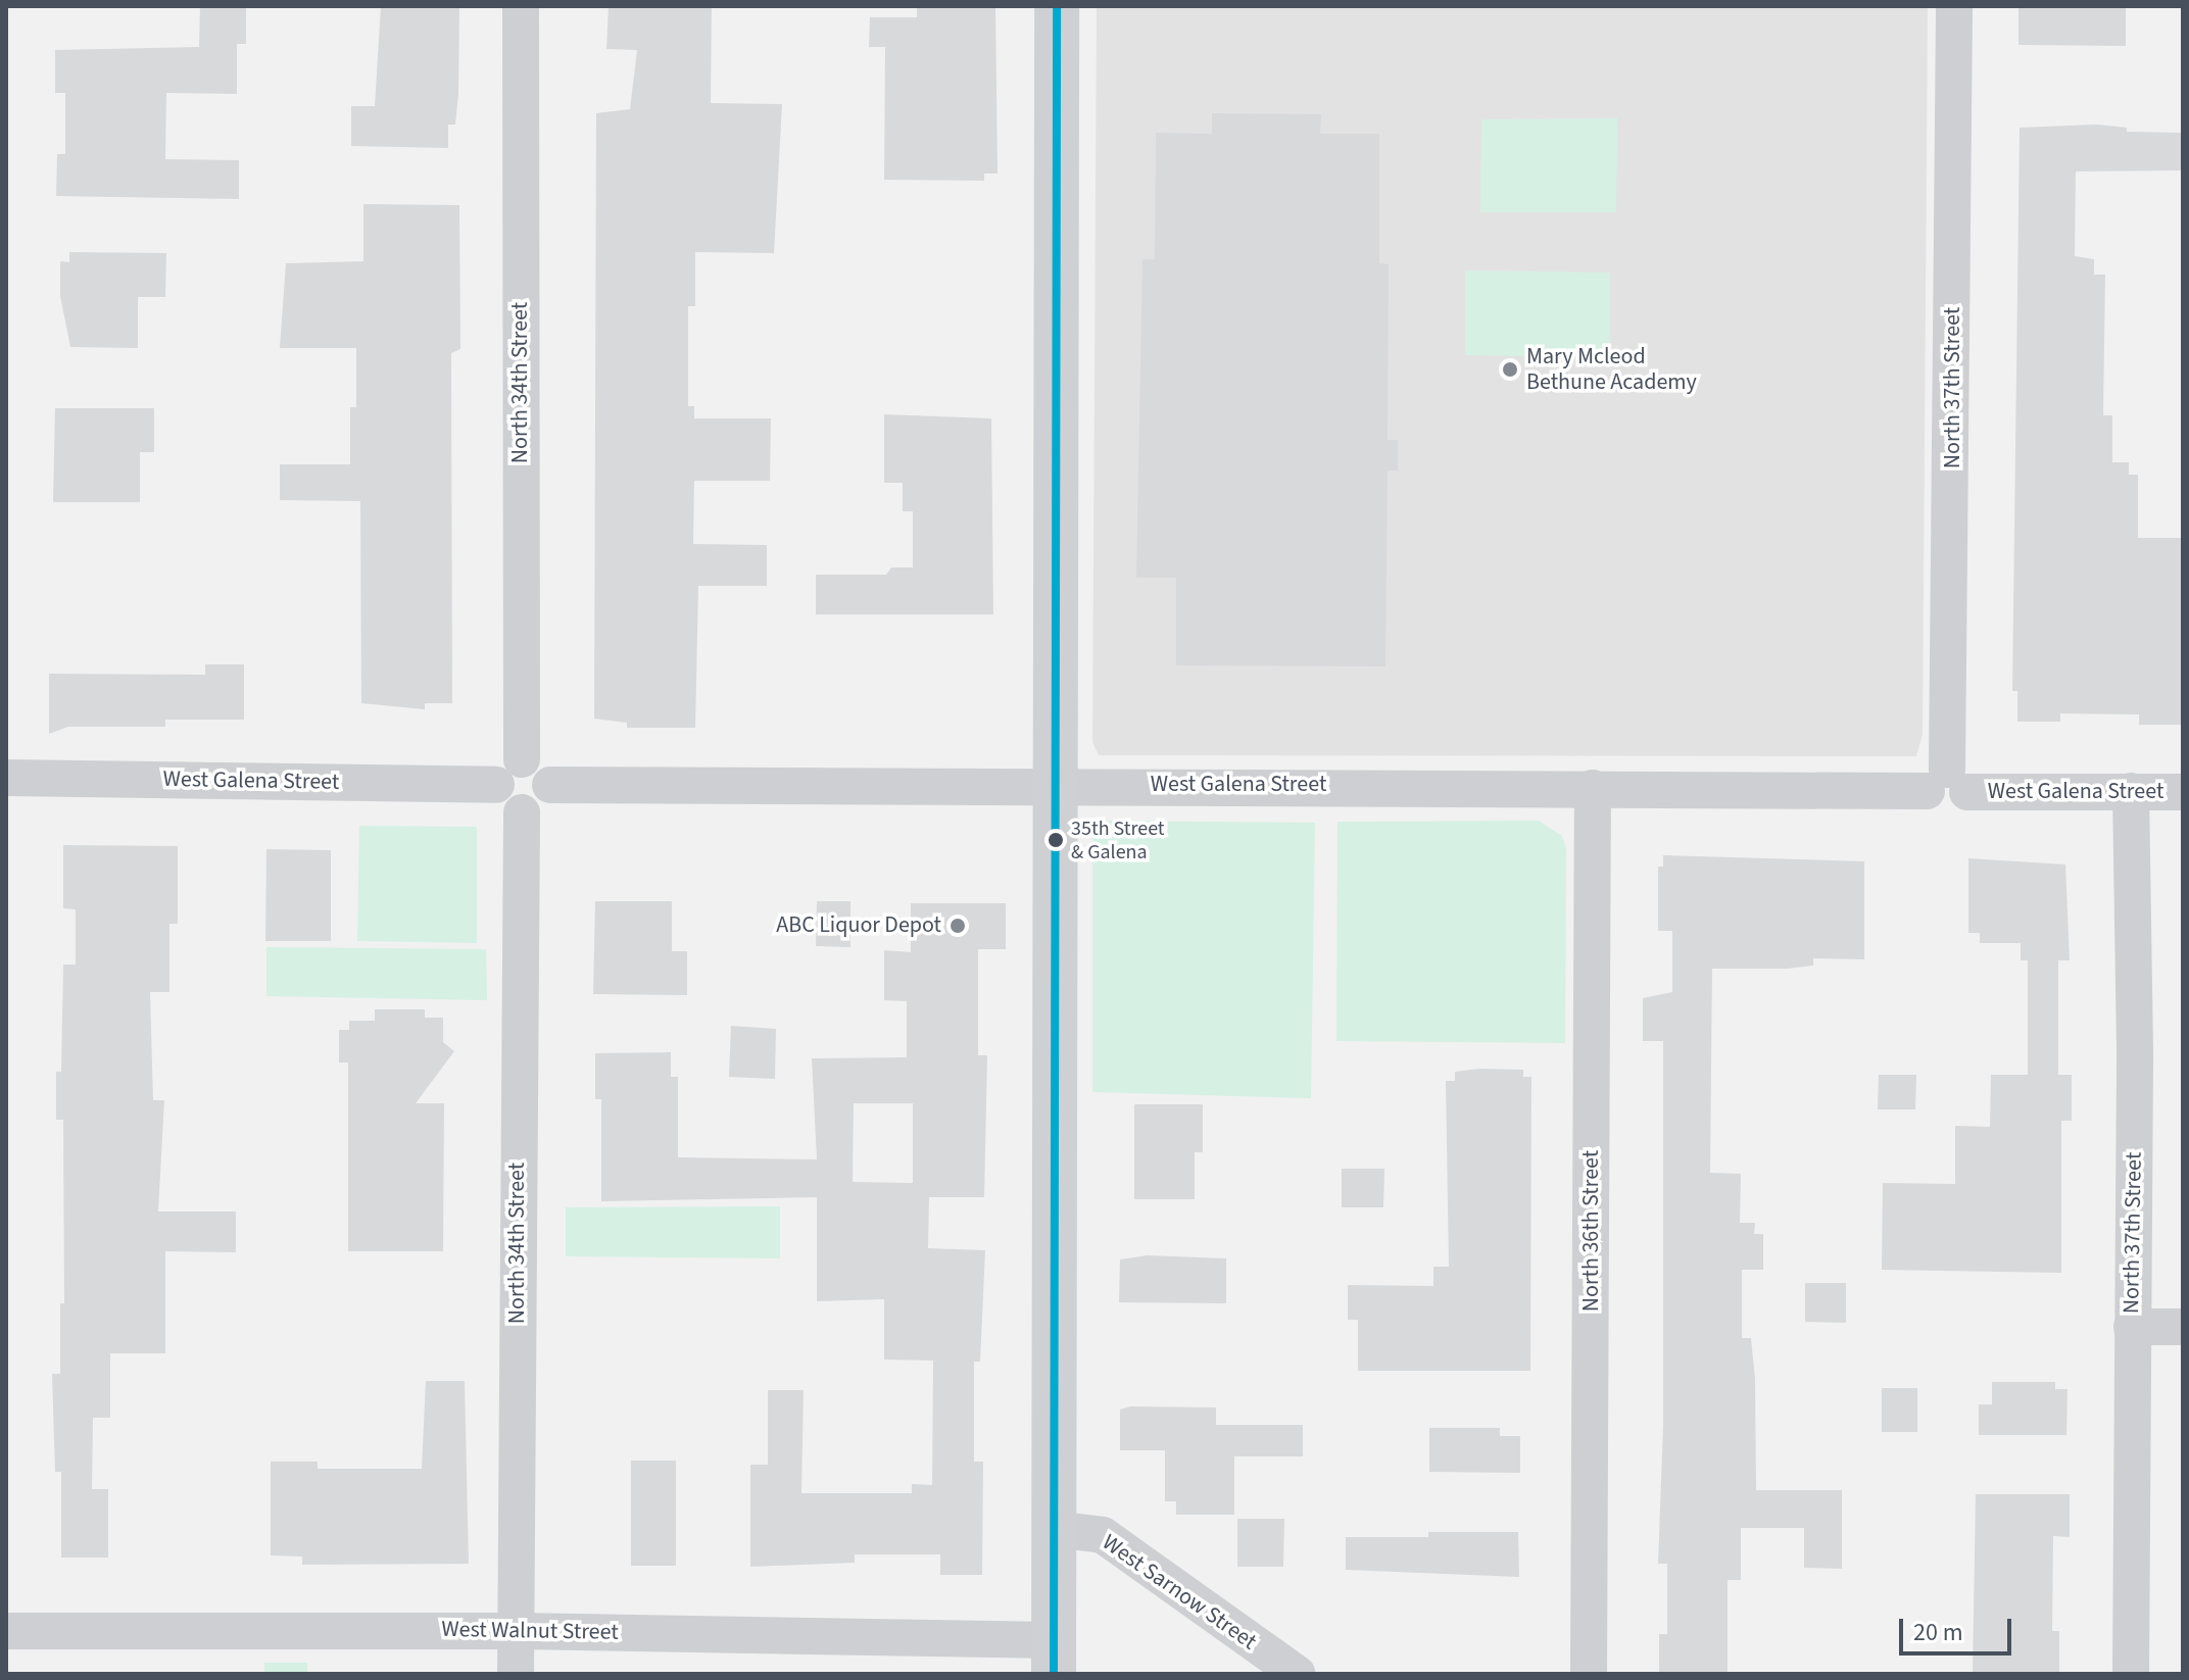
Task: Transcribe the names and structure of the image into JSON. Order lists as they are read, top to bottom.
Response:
{
  "streets": {
    "street": [
      "North 34th Street",
      "North 37th Street",
      "West Galena Street",
      "North 36th Street",
      "West Sarnow Street",
      "West Walnut Street"
    ]
  },
  "crossings": [
    ["North 34th Street", "West Galena Street"],
    ["North 34th Street", "West Walnut Street"],
    ["North 37th Street", "West Galena Street"],
    ["West Galena Street", "North 36th Street"]
  ],
  "places": ["Mary Mcleod Bethune Academy", "35th Street & Galena", "ABC Liquor Depot"],
  "scale_bar": "20 m"
}
